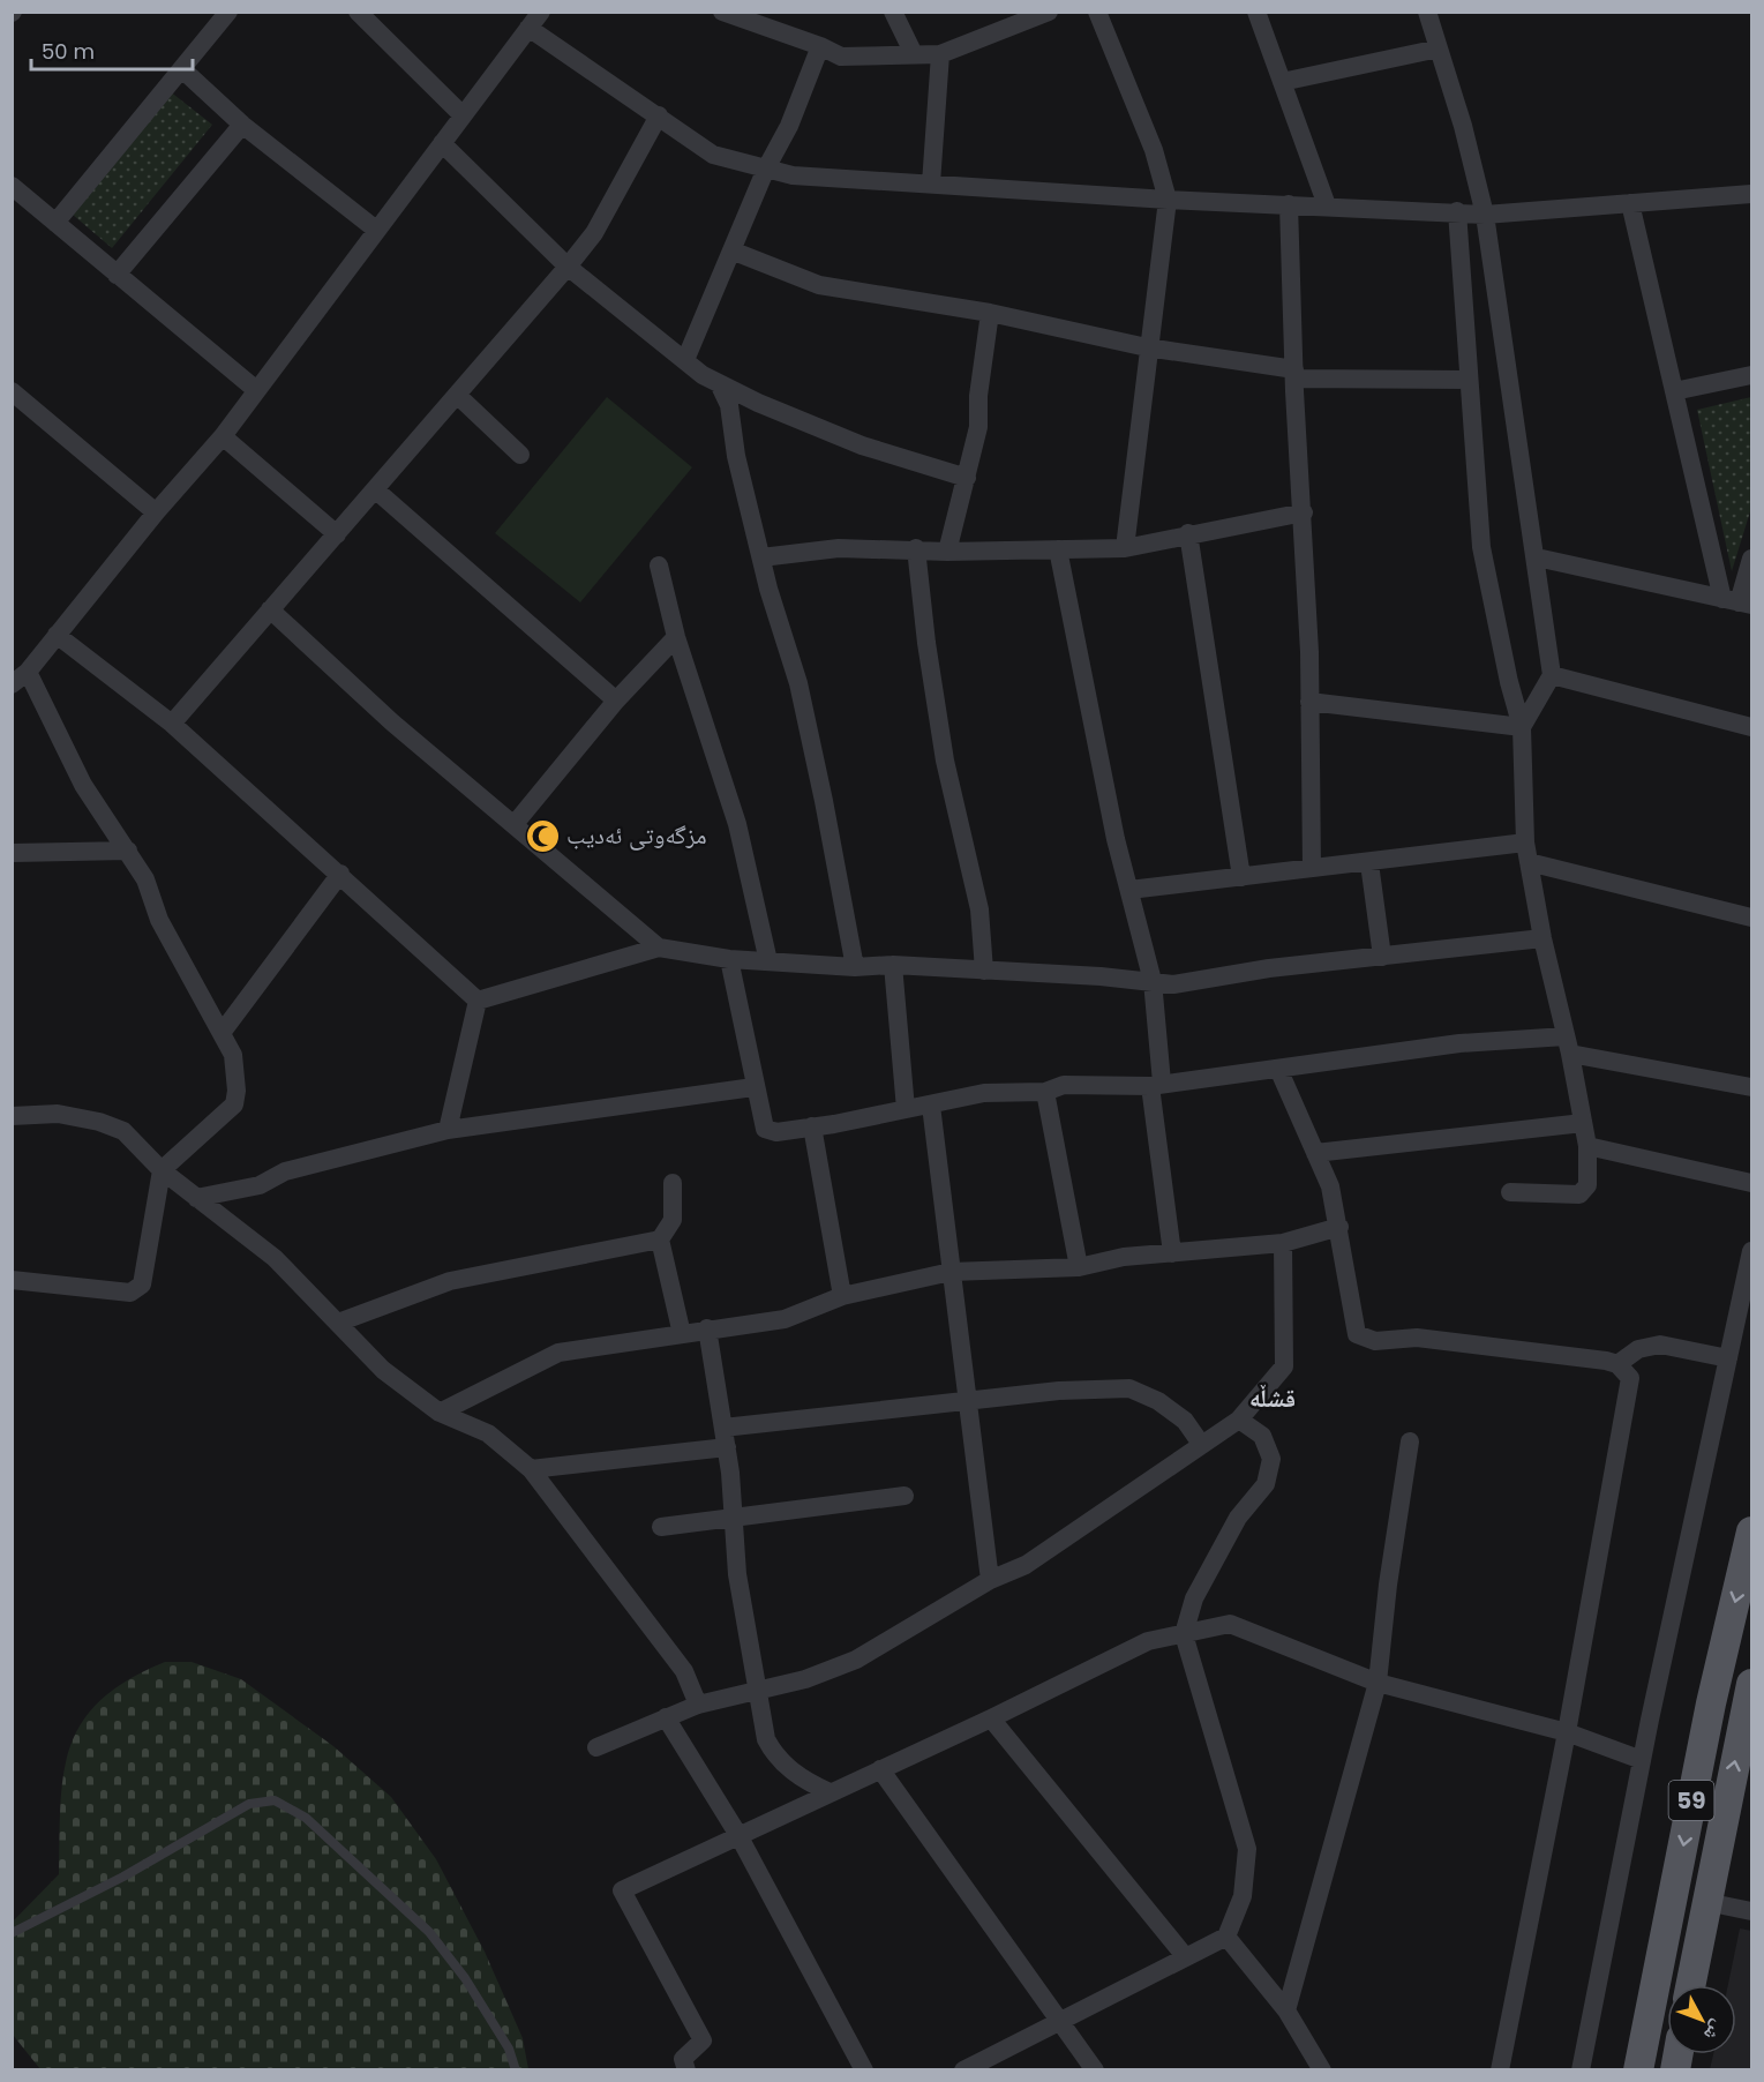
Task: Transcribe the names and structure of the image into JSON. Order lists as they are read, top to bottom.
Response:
{
  "streets": {
    "main road": ["59"]
  },
  "districts": ["قشڵه‌"],
  "places": {
    "mosque": ["مزگەوتی ئەدیب"]
  },
  "scale_bar": "50 m",
  "north": "bottom right"
}
